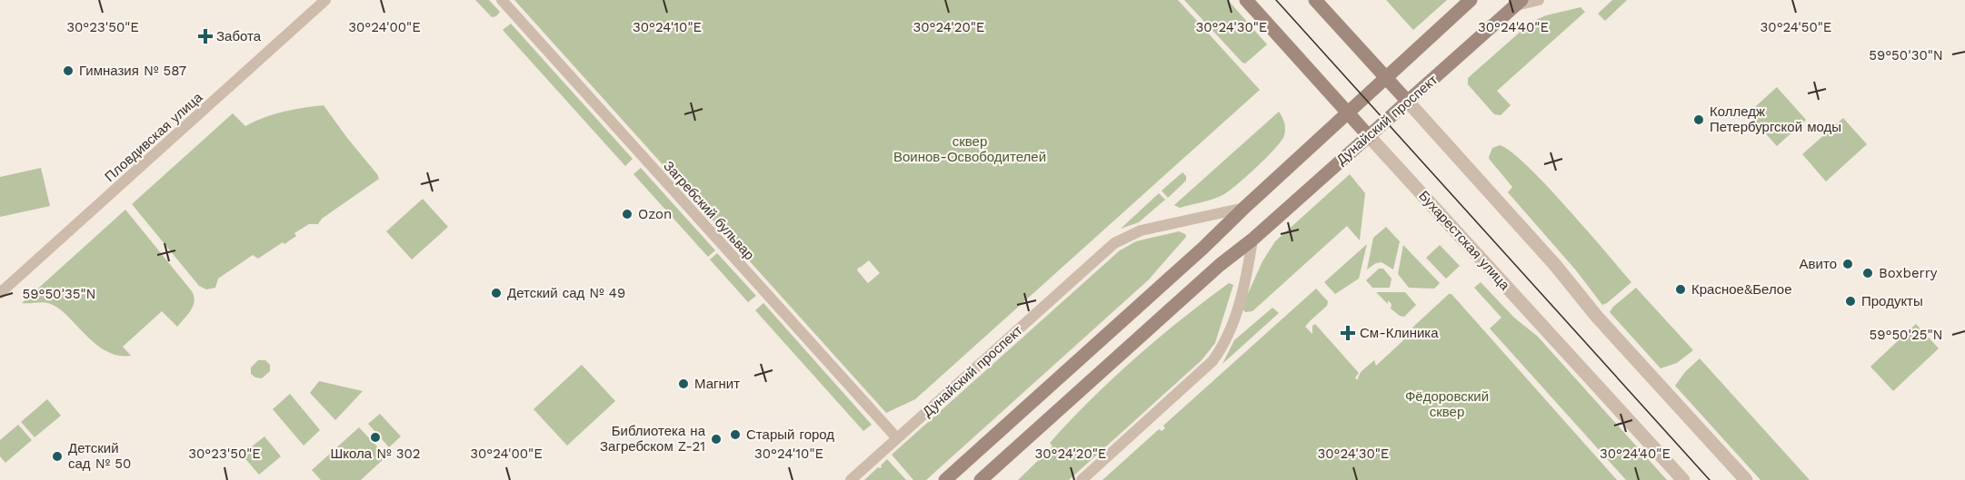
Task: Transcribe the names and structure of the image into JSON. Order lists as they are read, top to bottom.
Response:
{
  "streets": {
    "main road": ["Дунайский проспект", "Бухарестская улица"],
    "street": ["Пловдивская улица", "Загребский бульвар"]
  },
  "crossings": [
    ["Дунайский проспект", "Загребский бульвар"],
    ["Дунайский проспект", "Бухарестская улица"]
  ],
  "parks": ["сквер Воинов-Освободителей", "Фёдоровский сквер"],
  "places": {
    "health": ["Забота", "См-Клиника"],
    "other": [
      "Гимназия № 587",
      "Колледж Петербургской моды",
      "Ozon",
      "Авито",
      "Boxberry",
      "Красное&Белое",
      "Детский сад № 49",
      "Продукты",
      "Магнит",
      "Старый город",
      "Школа № 302",
      "Библиотека на Загребском Z-21",
      "Детский сад № 50"
    ]
  },
  "coordinates": [
    "30°23'50\"E",
    "30°24'00\"E",
    "30°24'10\"E",
    "30°24'20\"E",
    "30°24'30\"E",
    "30°24'40\"E",
    "30°24'50\"E",
    "59°50'30\"N",
    "59°50'35\"N",
    "59°50'25\"N"
  ]
}
